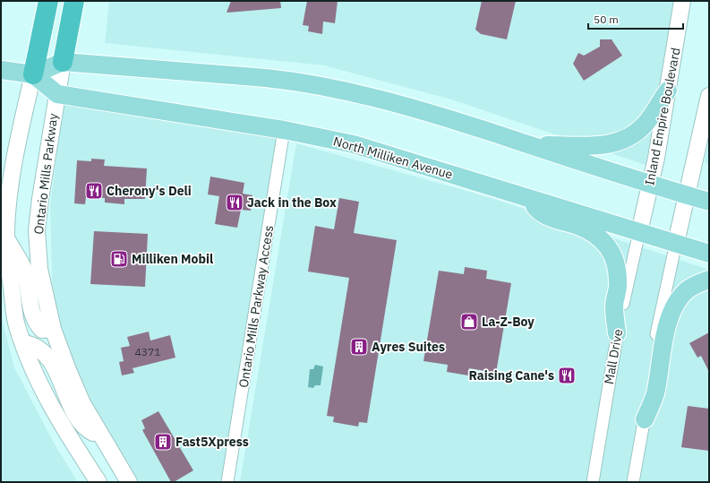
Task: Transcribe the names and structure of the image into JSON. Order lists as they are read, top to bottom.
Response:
{
  "streets": {
    "main road": ["Inland Empire Boulevard", "North Milliken Avenue", "Ontario Mills Parkway"],
    "street": ["Ontario Mills Parkway Access", "Mall Drive"]
  },
  "crossings": [
    ["Inland Empire Boulevard", "North Milliken Avenue"],
    ["Inland Empire Boulevard", "Mall Drive"],
    ["North Milliken Avenue", "Ontario Mills Parkway"],
    ["North Milliken Avenue", "Ontario Mills Parkway Access"],
    ["North Milliken Avenue", "Mall Drive"]
  ],
  "places": {
    "restaurant": ["Cherony's Deli", "Jack in the Box", "Raising Cane's"],
    "fuel station": ["Milliken Mobil"],
    "shop": ["La-Z-Boy"],
    "building": ["Ayres Suites", "Fast5Xpress"]
  },
  "house_numbers": ["4371"],
  "scale_bar": "50 m"
}
